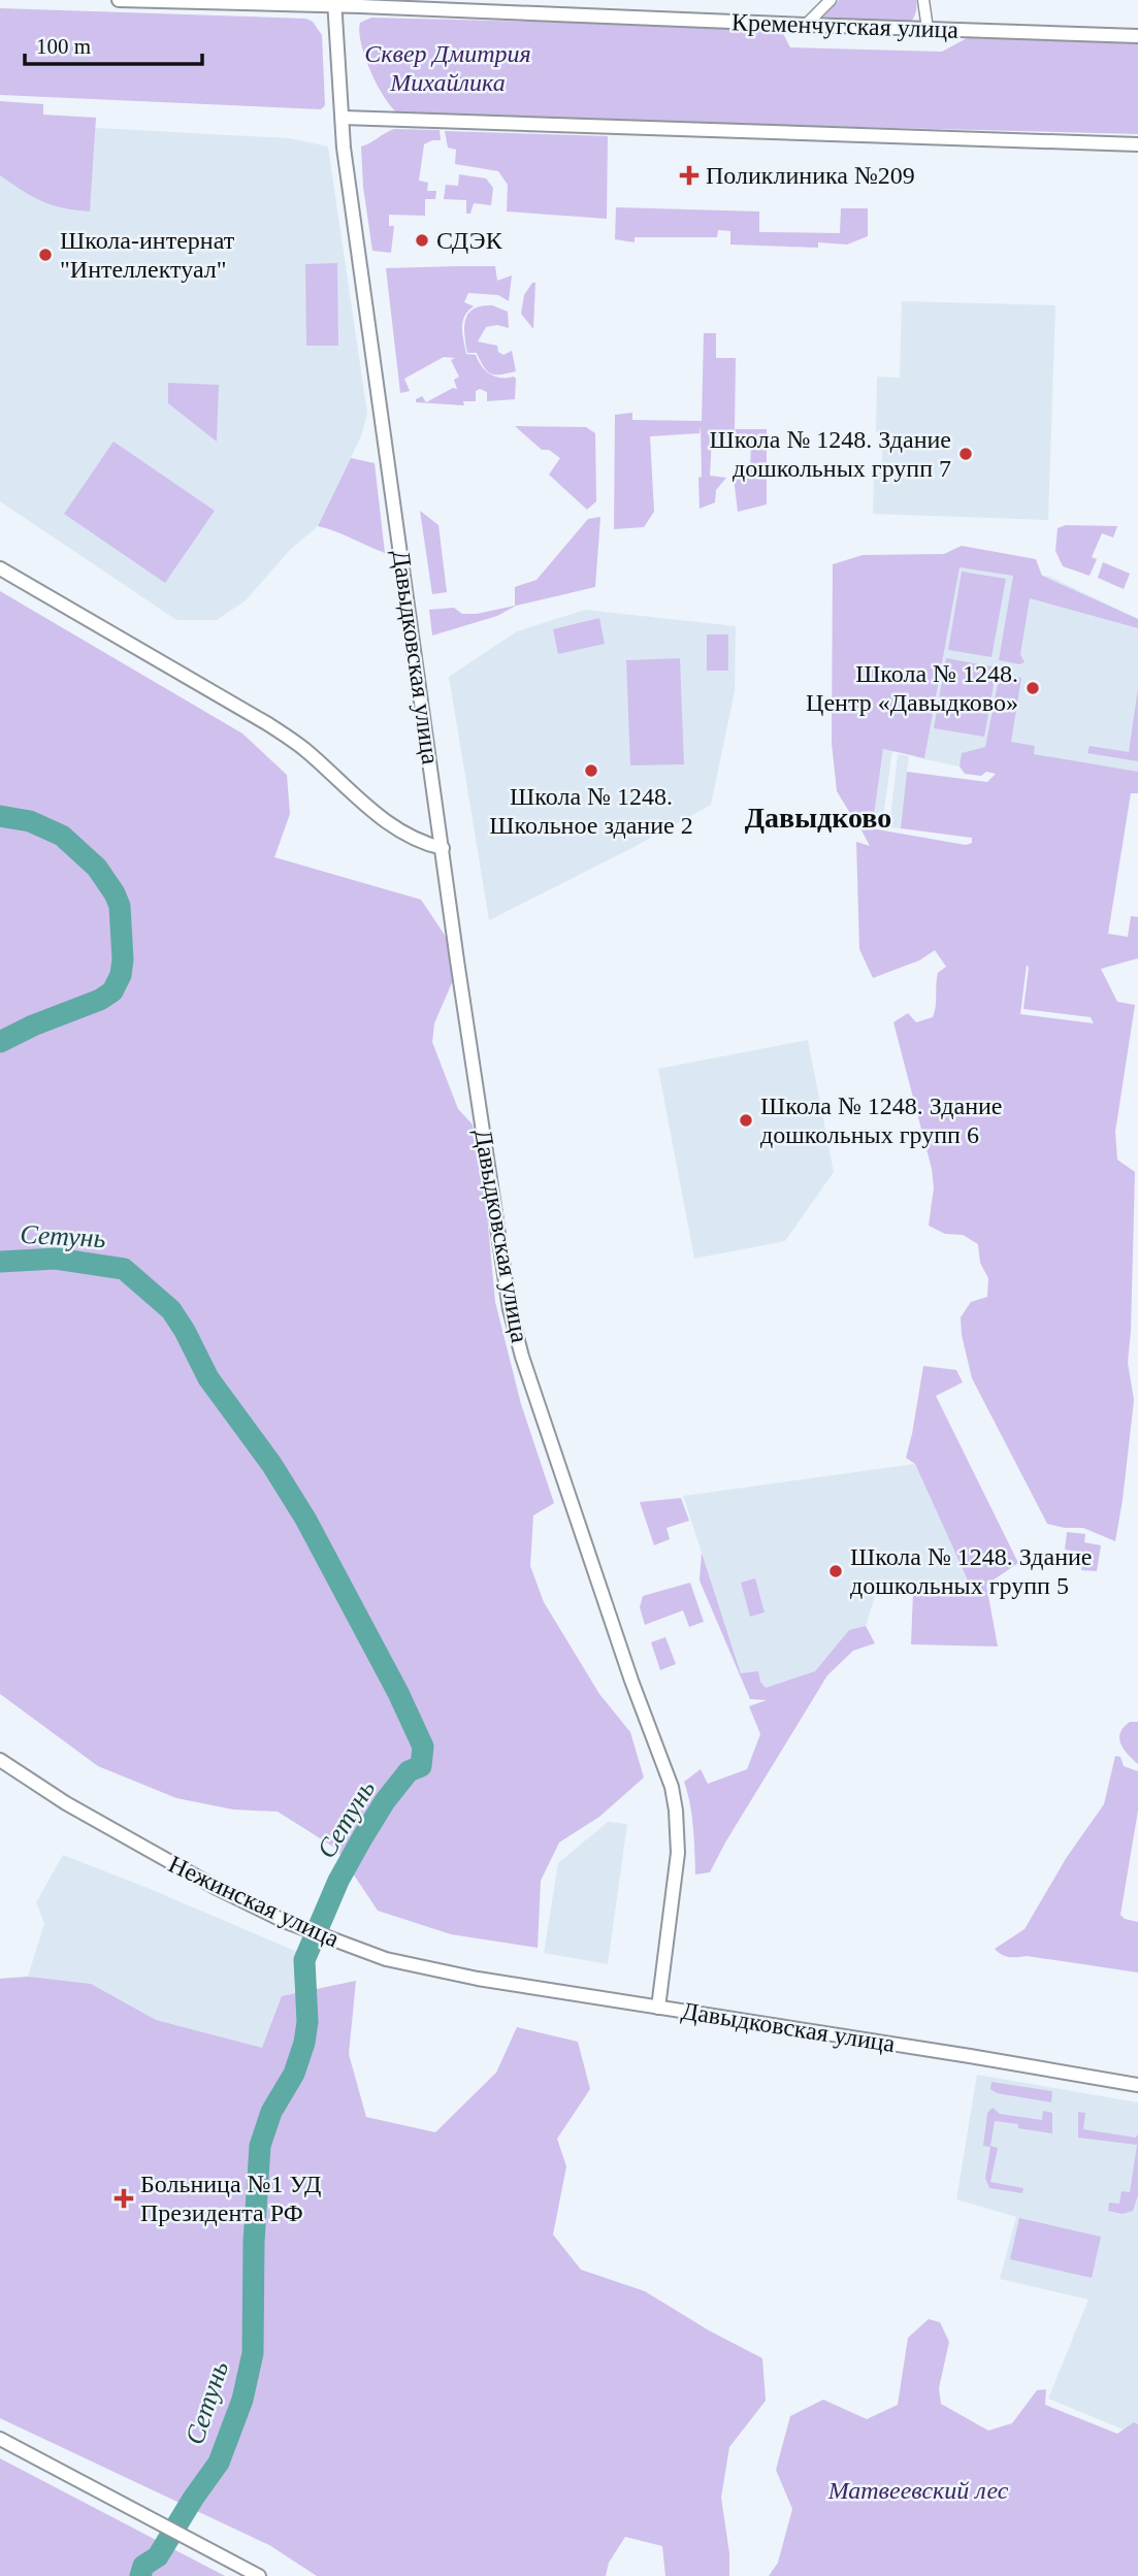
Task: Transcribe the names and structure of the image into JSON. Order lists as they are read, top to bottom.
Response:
{
  "streets": {
    "street": ["Кременчугская улица", "Давыдковская улица", "Нежинская улица"]
  },
  "crossings": [
    ["Кременчугская улица", "Давыдковская улица"],
    ["Давыдковская улица", "Нежинская улица"]
  ],
  "districts": ["Давыдково"],
  "water": ["Сетунь"],
  "parks": ["Сквер Дмитрия Михайлика", "Матвеевский лес"],
  "places": {
    "health": ["Поликлиника №209", "Больница №1 УД Президента РФ"],
    "other": [
      "СДЭК",
      "Школа-интернат \"Интеллектуал\"",
      "Школа № 1248. Здание дошкольных групп 7",
      "Школа № 1248. Центр «Давыдково»",
      "Школа № 1248. Школьное здание 2",
      "Школа № 1248. Здание дошкольных групп 6",
      "Школа № 1248. Здание дошкольных групп 5"
    ]
  },
  "scale_bar": "100 m"
}
